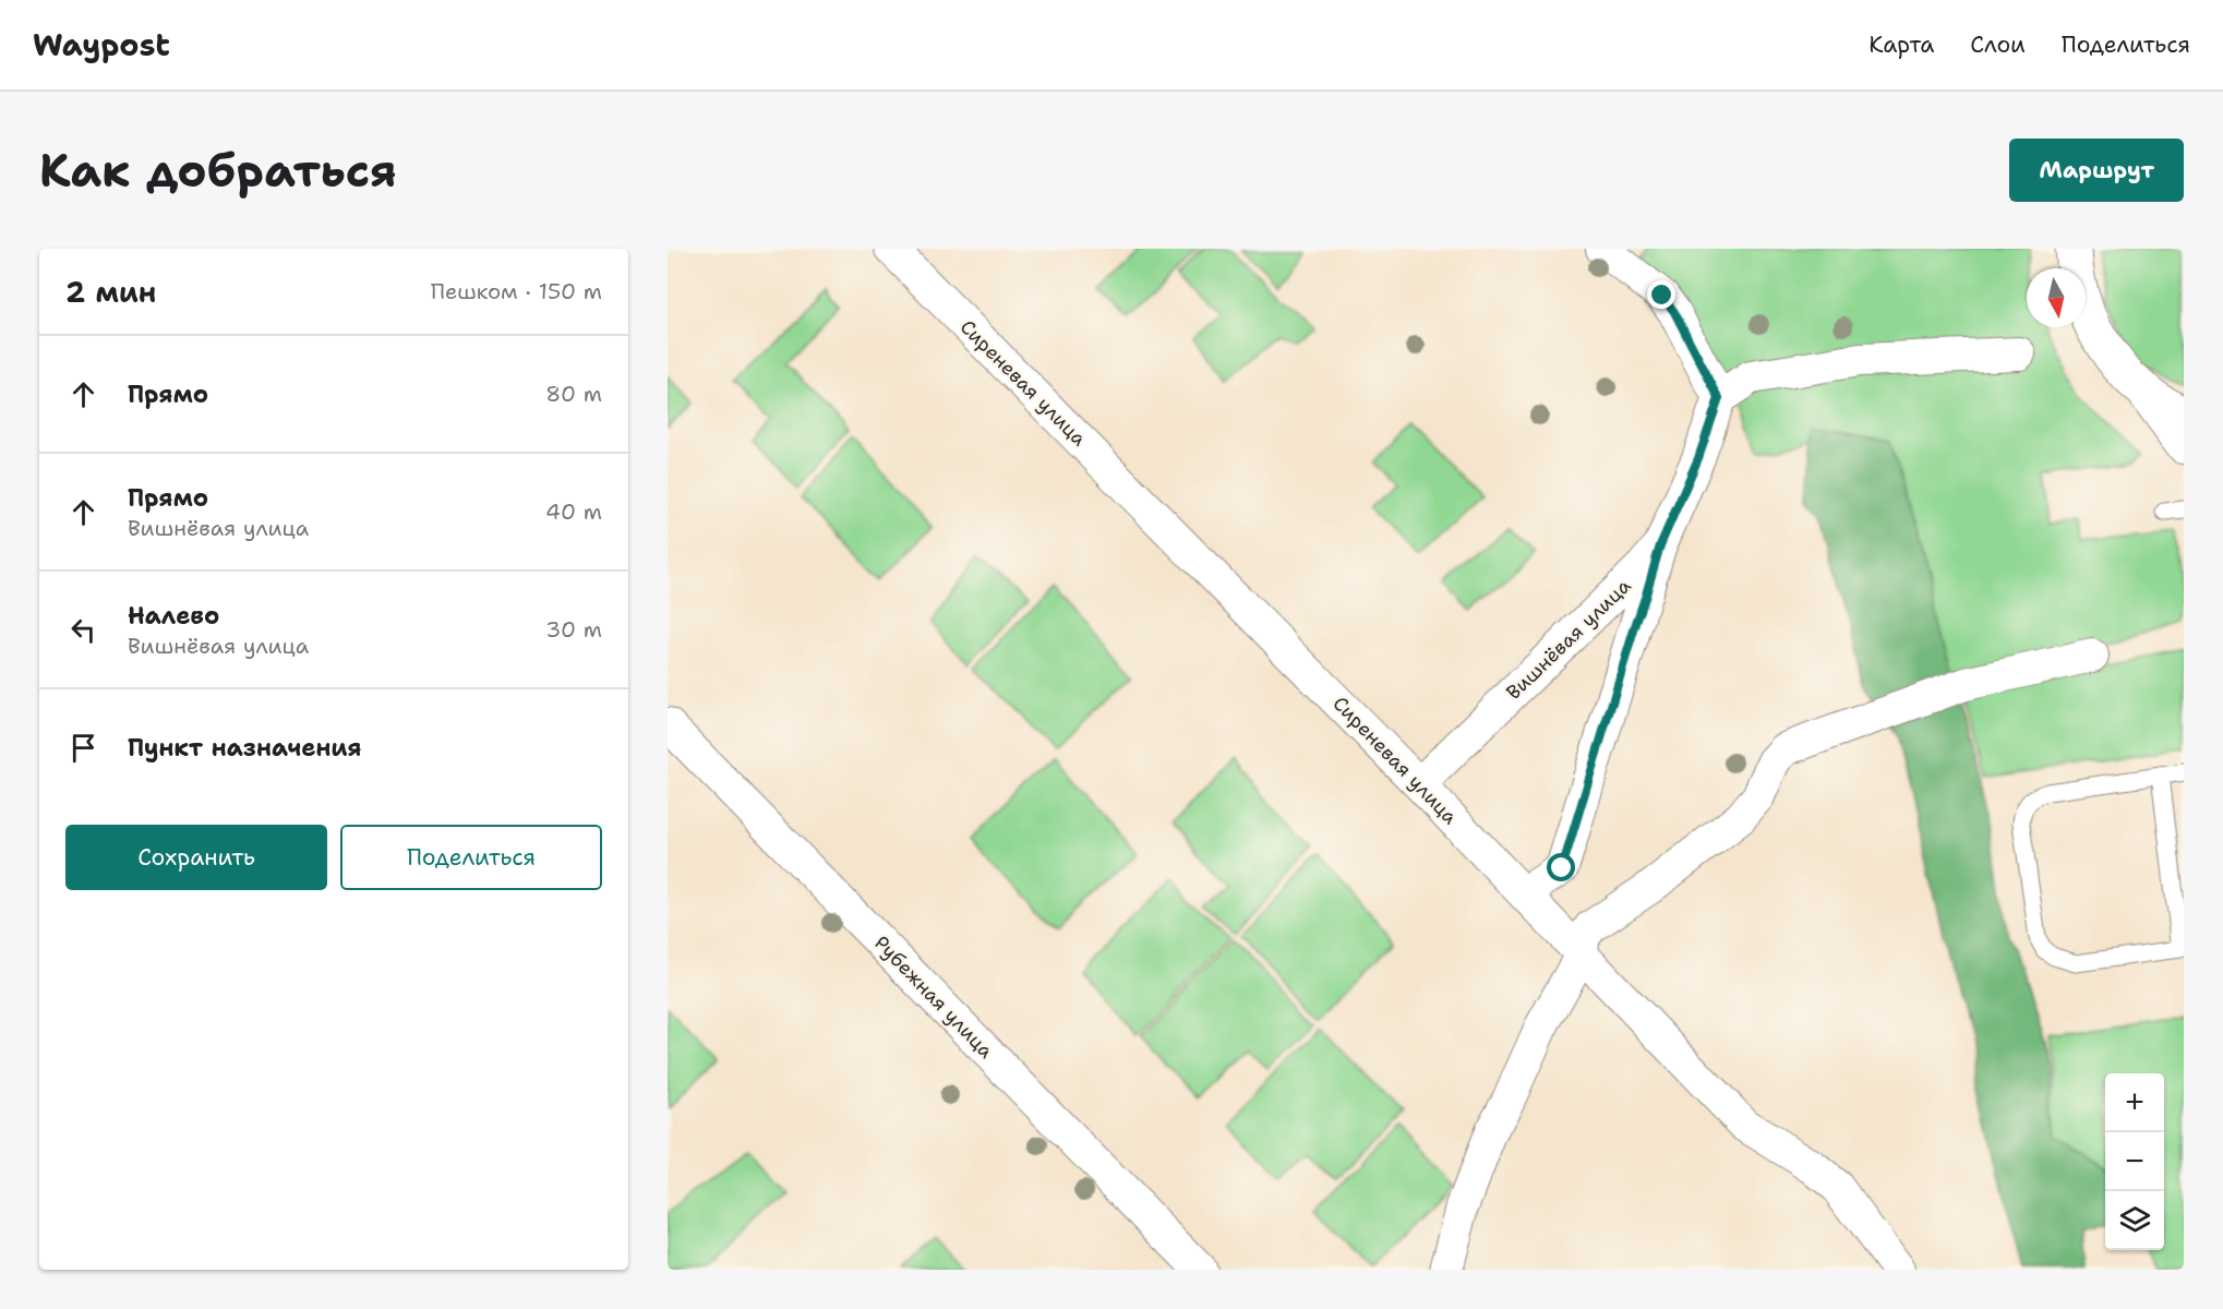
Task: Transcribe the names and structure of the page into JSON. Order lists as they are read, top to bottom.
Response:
{
  "streets": {
    "street": ["Сиреневая улица", "Вишнёвая улица", "Рубежная улица"]
  },
  "crossings": [
    ["Сиреневая улица", "Вишнёвая улица"]
  ],
  "north": "bottom",
  "page": {
    "header": "Waypost",
    "nav": ["Карта", "Слои", "Поделиться"],
    "buttons": [
      "Маршрут",
      ["Сохранить", "Поделиться"]
    ],
    "title": "Как добраться",
    "heading": ["2 мин", "Пешком · 150 m"],
    "list": [
      ["Прямо", "80 m"],
      ["Прямо", "Вишнёвая улица", "40 m"],
      ["Налево", "Вишнёвая улица", "30 m"],
      "Пункт назначения"
    ],
    "map_buttons": ["+", "−"]
  }
}
